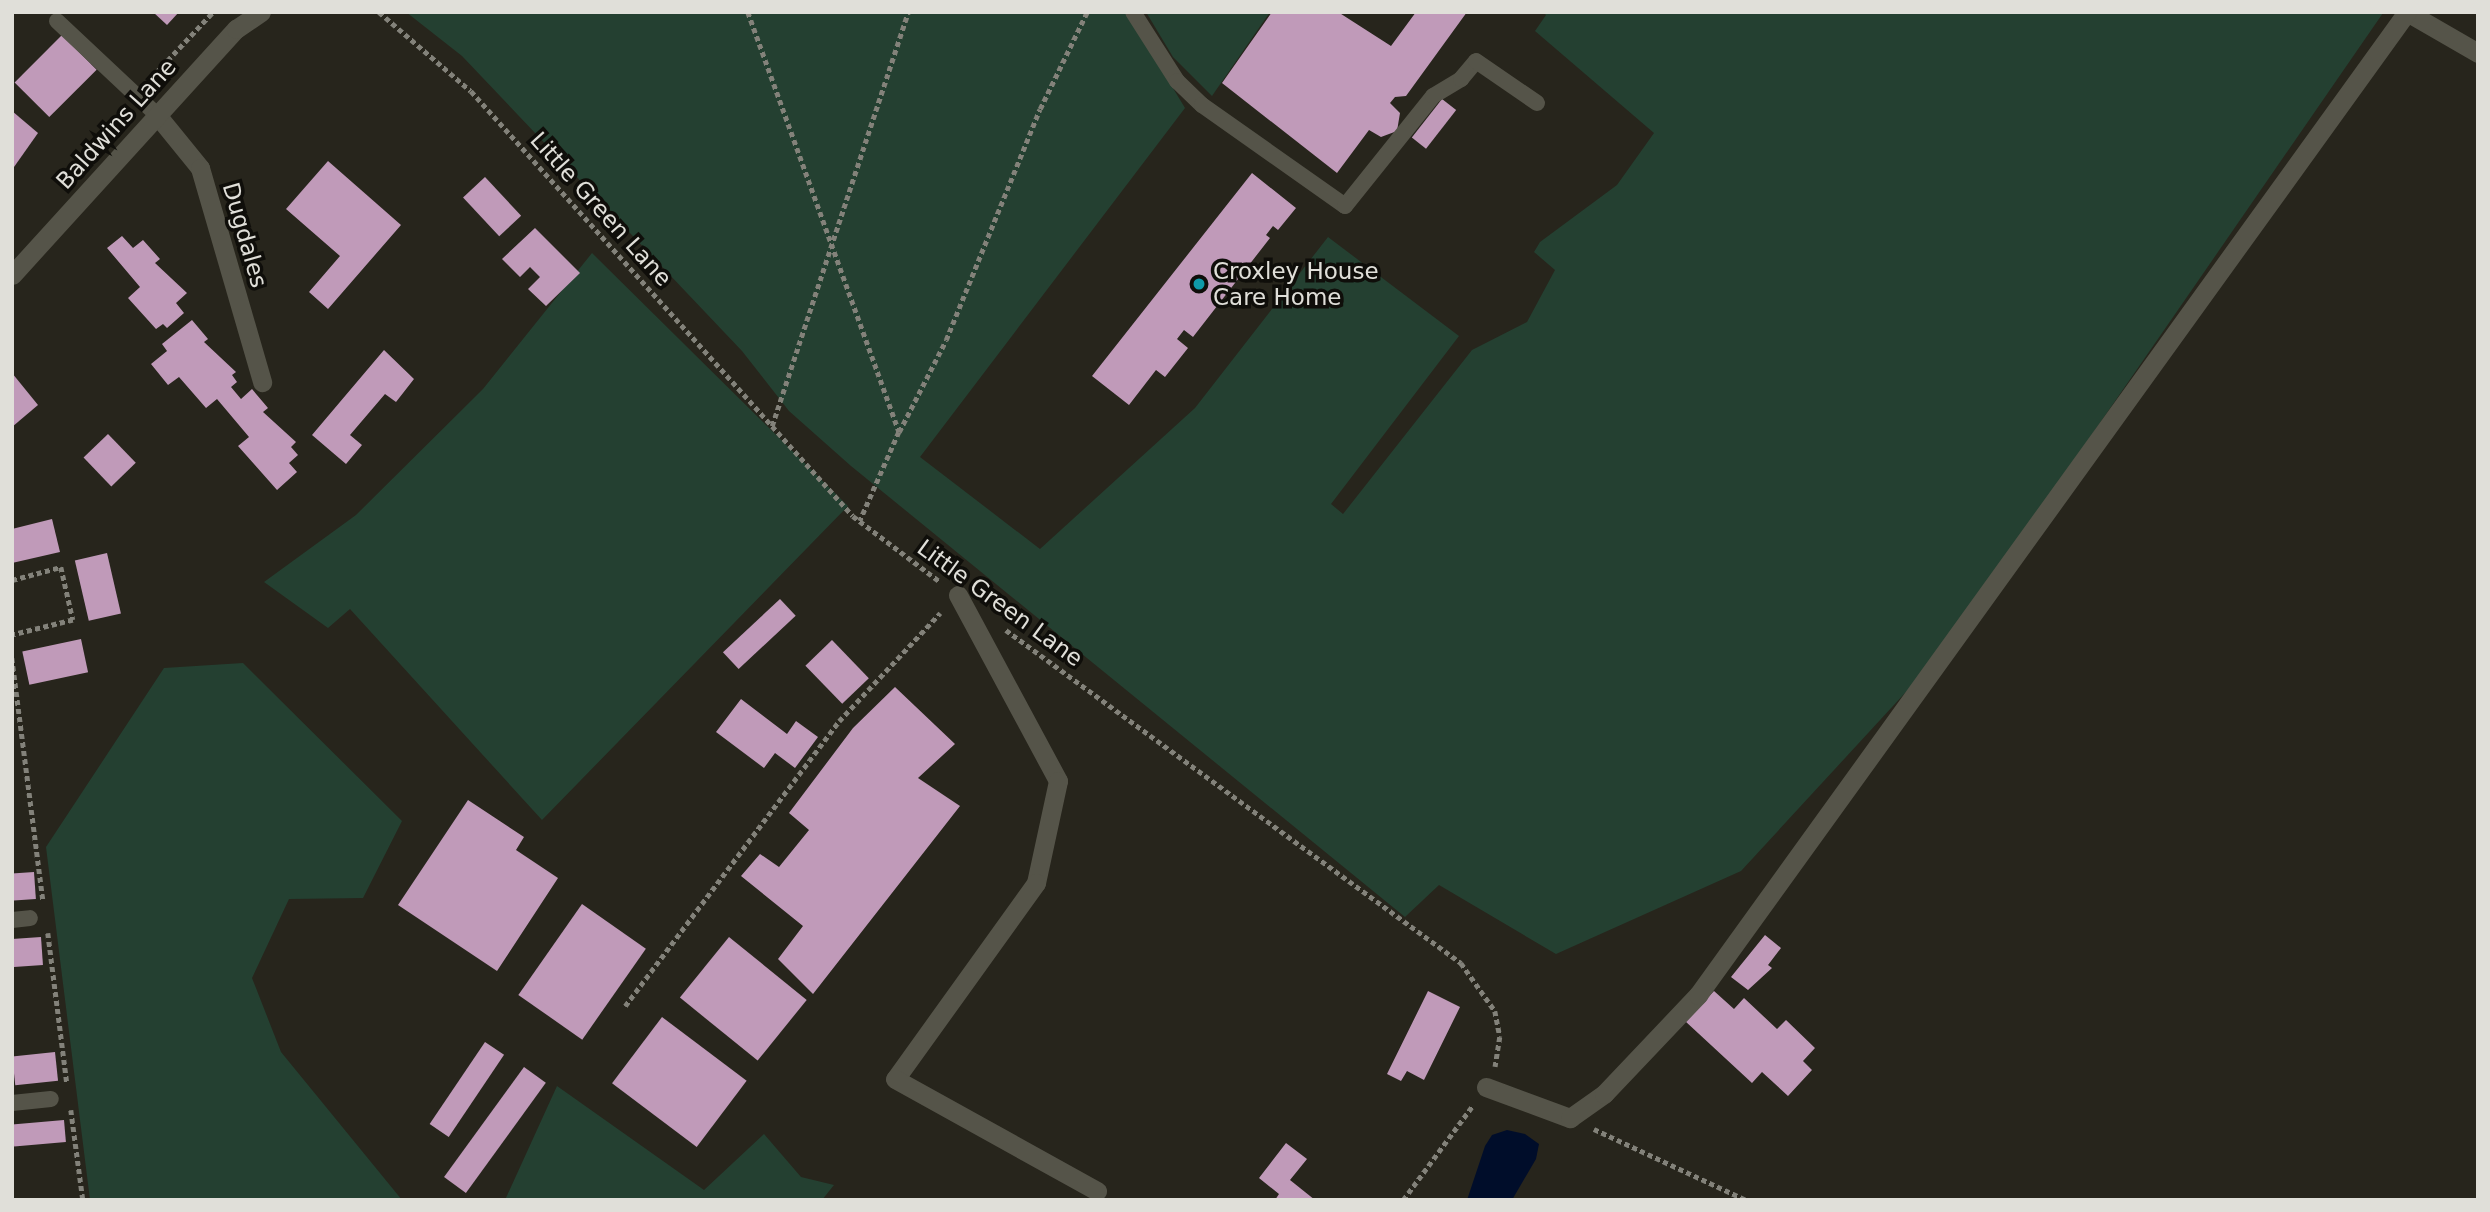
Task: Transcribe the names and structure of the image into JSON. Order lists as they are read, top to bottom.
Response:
{
  "streets": {
    "street": ["Baldwins Lane", "Dugdales"],
    "path": ["Little Green Lane"]
  },
  "crossings": [
    ["Baldwins Lane", "Dugdales"]
  ],
  "places": ["Croxley House Care Home"]
}
